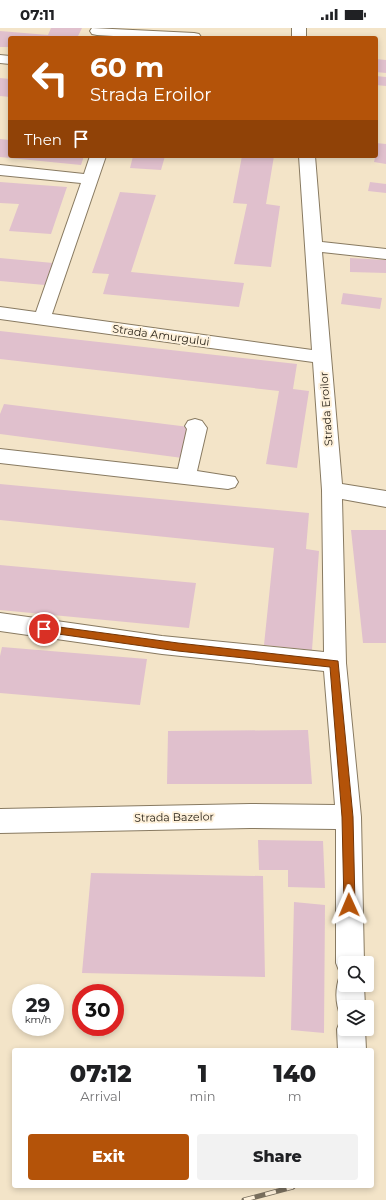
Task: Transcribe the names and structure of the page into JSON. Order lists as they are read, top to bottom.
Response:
{
  "streets": {
    "street": ["Strada Amurgului", "Strada Eroilor", "Strada Bazelor"]
  },
  "crossings": [
    ["Strada Amurgului", "Strada Eroilor"],
    ["Strada Eroilor", "Strada Bazelor"]
  ],
  "page": {
    "status": "07:11",
    "turn": ["60 m", "Strada Eroilor"],
    "then": "Then",
    "speed": "29 km/h",
    "limit": "30",
    "eta": [
      "07:12",
      "Arrival",
      "1",
      "min",
      "140",
      "m"
    ],
    "buttons": ["Exit", "Share"]
  }
}
